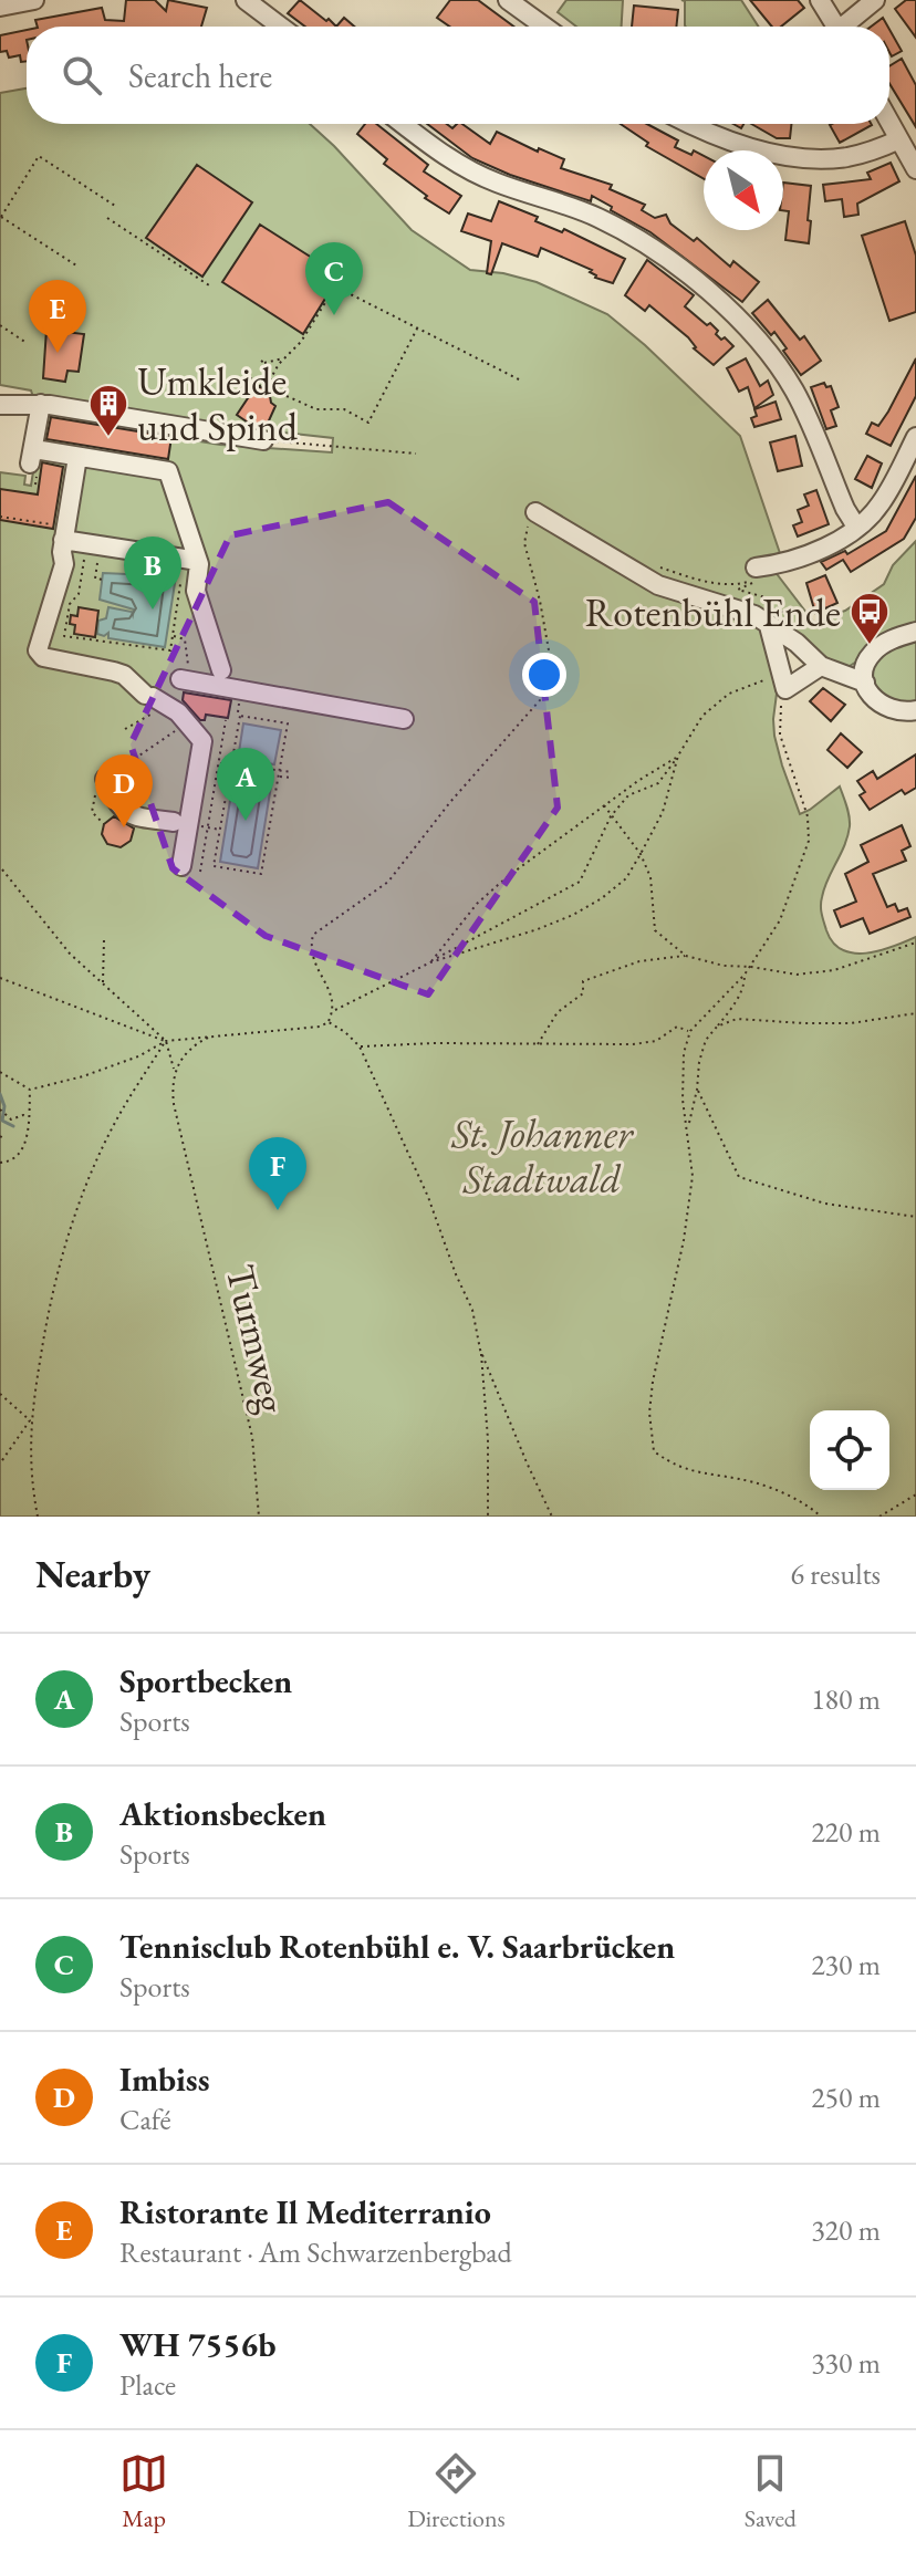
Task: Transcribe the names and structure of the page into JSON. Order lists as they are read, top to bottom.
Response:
{
  "streets": {
    "path": ["Turmweg"]
  },
  "parks": ["St. Johanner Stadtwald"],
  "places": {
    "building": ["Umkleide und Spind"],
    "bus stop": ["Rotenbühl Ende"]
  },
  "north": "bottom right",
  "page": {
    "search": "Search here",
    "pins": [
      "C",
      "E",
      "B",
      "A",
      "D",
      "F"
    ],
    "heading": ["Nearby", "6 results"],
    "list": [
      {
        "mark": "A",
        "name": "Sportbecken",
        "note": "Sports",
        "value": "180 m"
      },
      {
        "mark": "B",
        "name": "Aktionsbecken",
        "note": "Sports",
        "value": "220 m"
      },
      {
        "mark": "C",
        "name": "Tennisclub Rotenbühl e. V. Saarbrücken",
        "note": "Sports",
        "value": "230 m"
      },
      {
        "mark": "D",
        "name": "Imbiss",
        "note": "Café",
        "value": "250 m"
      },
      {
        "mark": "E",
        "name": "Ristorante Il Mediterranio",
        "note": "Restaurant · Am Schwarzenbergbad",
        "value": "320 m"
      },
      {
        "mark": "F",
        "name": "WH 7556b",
        "note": "Place",
        "value": "330 m"
      }
    ],
    "nav": ["Map", "Directions", "Saved"]
  }
}
